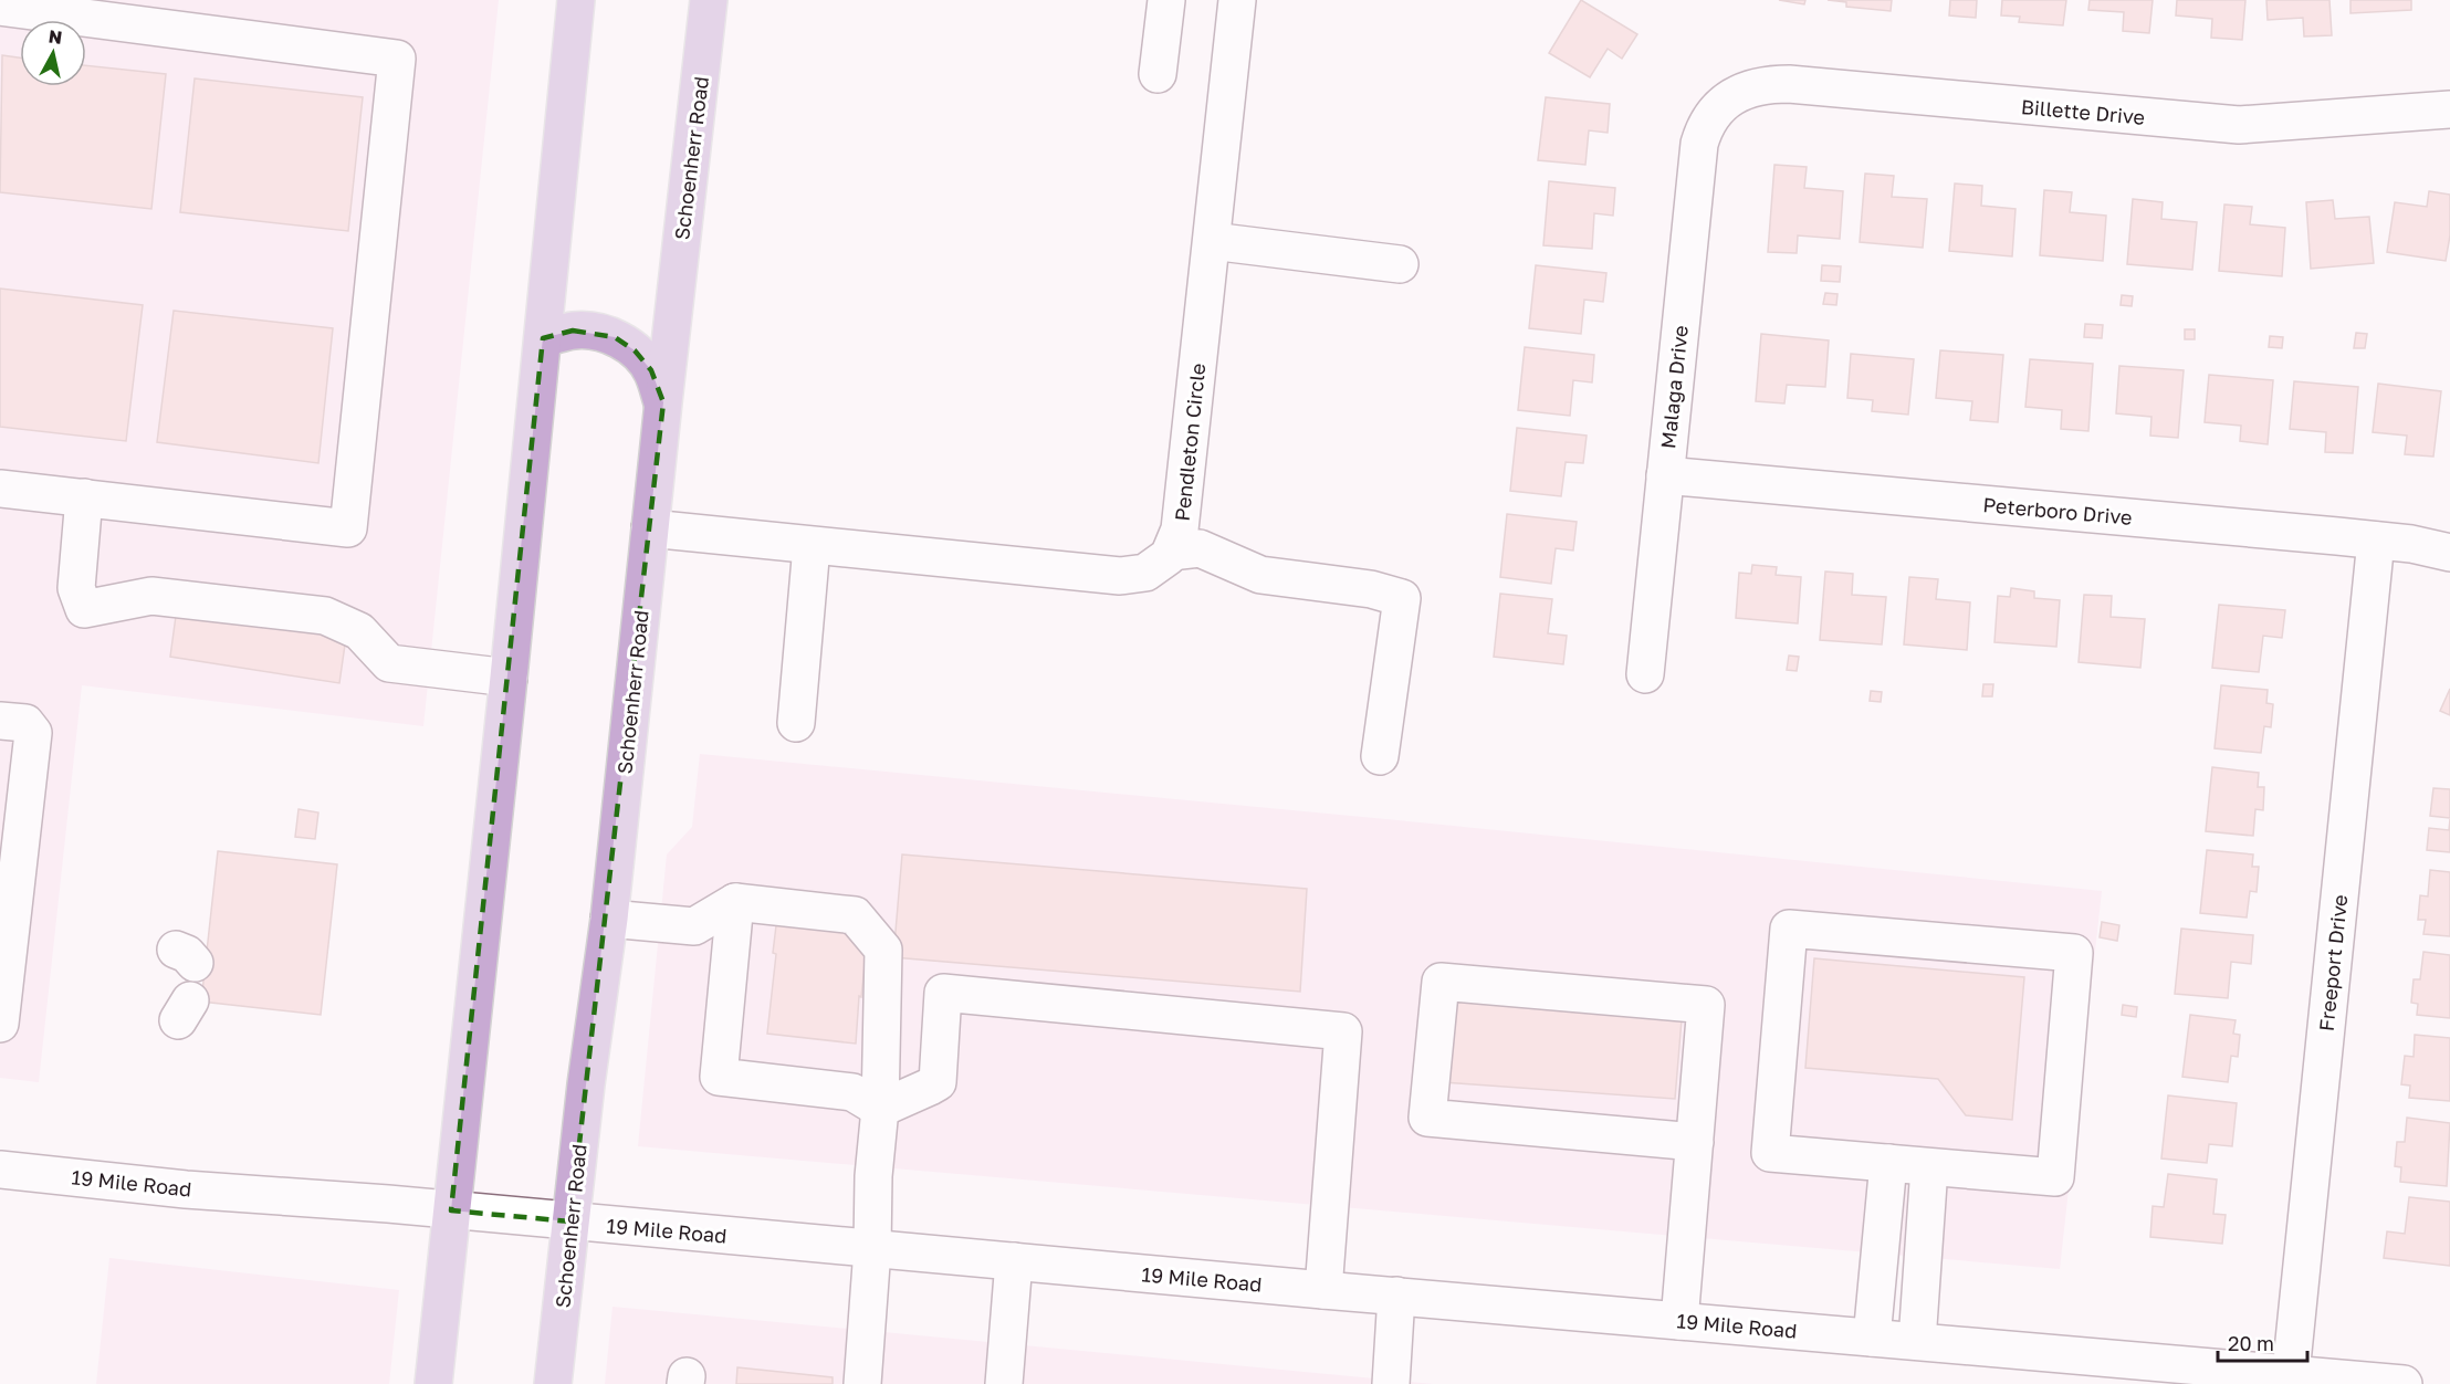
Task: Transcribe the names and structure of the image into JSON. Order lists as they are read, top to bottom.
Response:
{
  "streets": {
    "main road": ["Schoenherr Road"],
    "street": [
      "Billette Drive",
      "Malaga Drive",
      "Pendleton Circle",
      "Peterboro Drive",
      "Freeport Drive",
      "19 Mile Road"
    ]
  },
  "crossings": [
    ["Billette Drive", "Malaga Drive"],
    ["Schoenherr Road", "19 Mile Road"],
    ["Malaga Drive", "Peterboro Drive"],
    ["Peterboro Drive", "Freeport Drive"],
    ["Freeport Drive", "19 Mile Road"]
  ],
  "scale_bar": "20 m",
  "north": "top"
}
